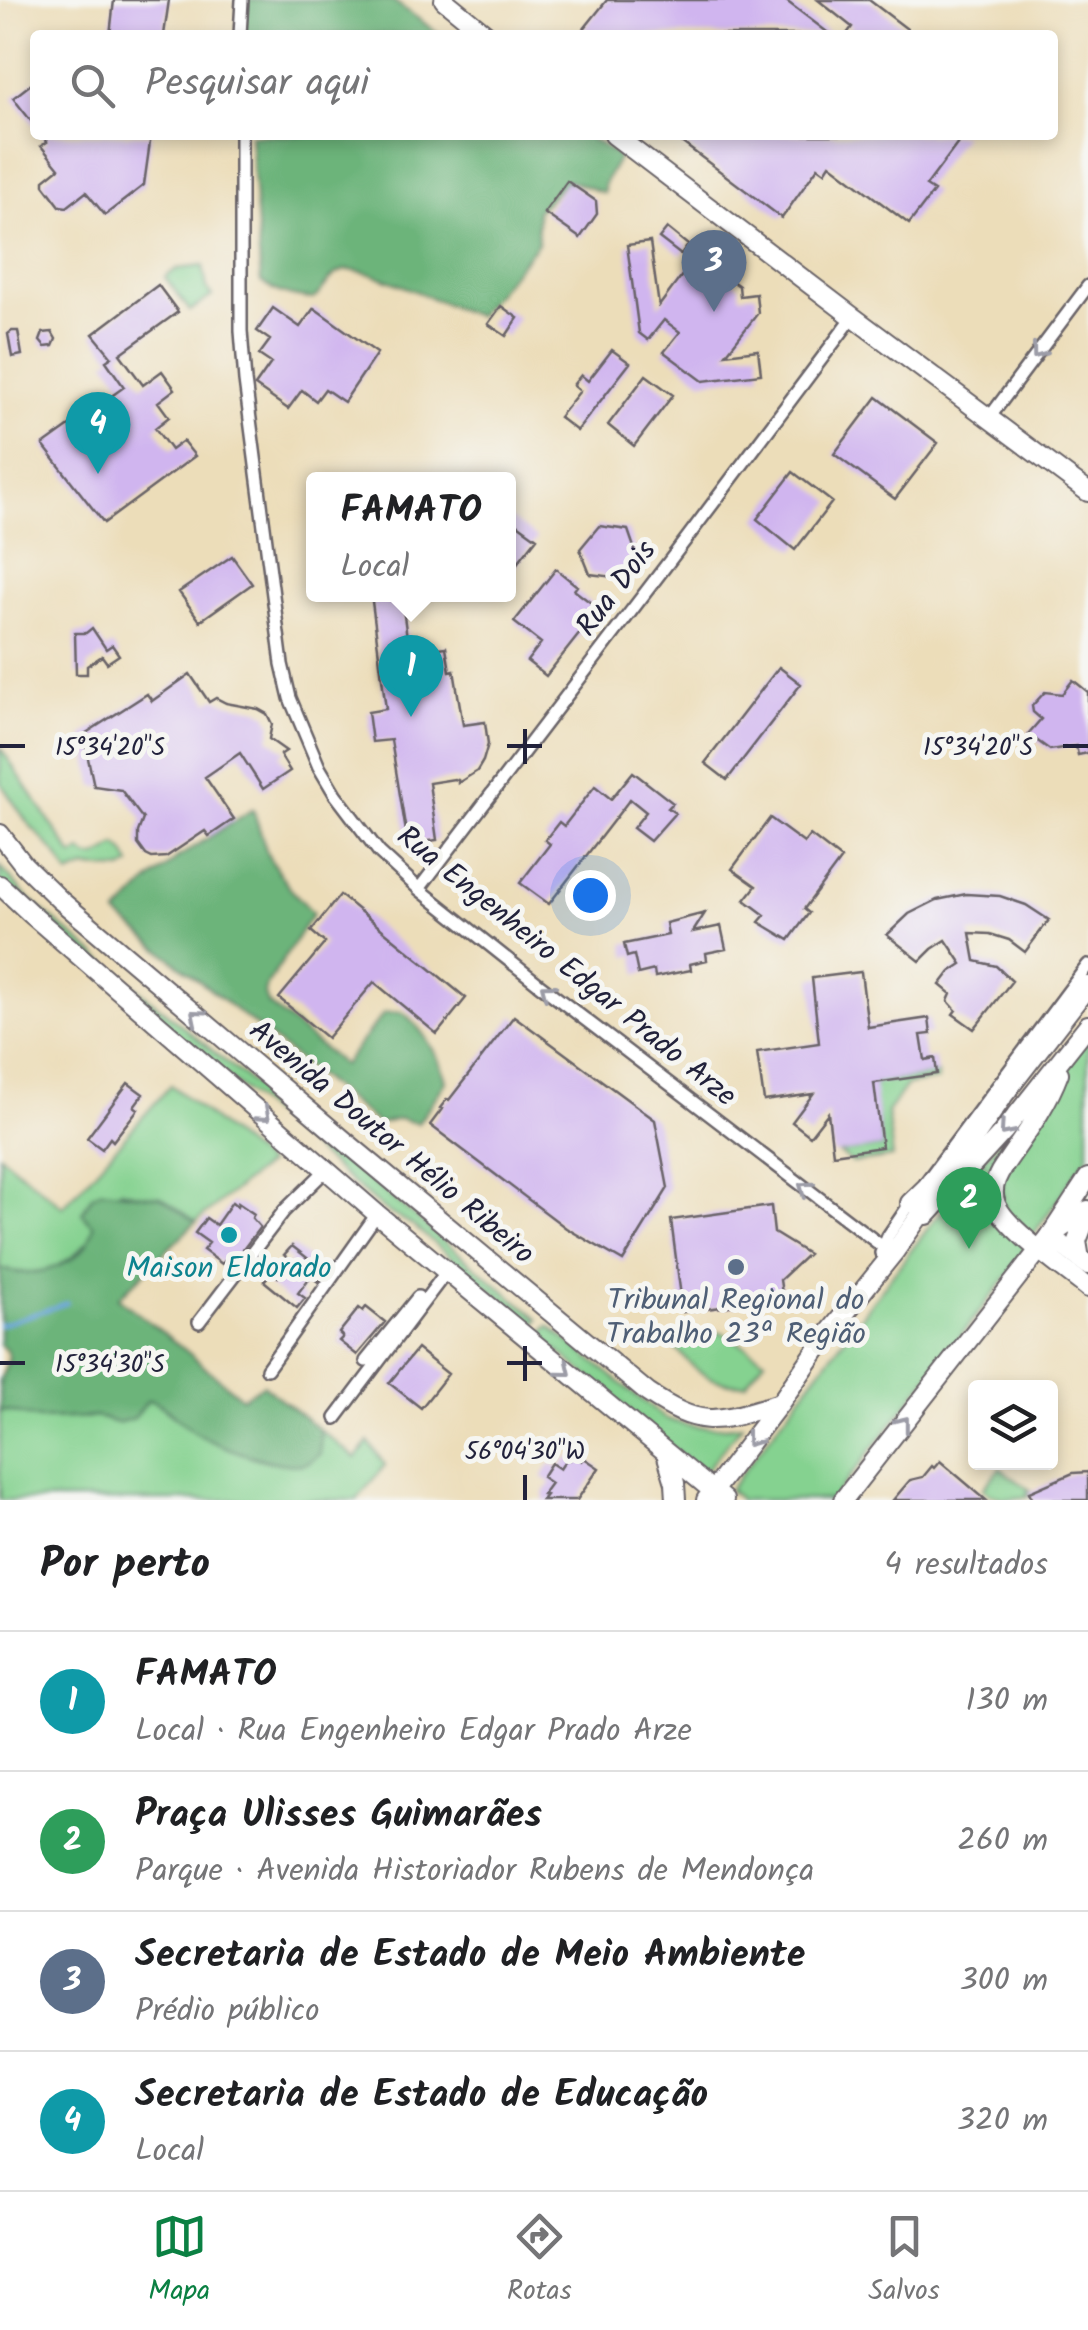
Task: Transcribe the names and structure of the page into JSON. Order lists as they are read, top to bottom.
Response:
{
  "streets": {
    "main road": ["Avenida Doutor Hélio Ribeiro"],
    "street": ["Rua Dois", "Rua Engenheiro Edgar Prado Arze"]
  },
  "crossings": [
    ["Rua Dois", "Rua Engenheiro Edgar Prado Arze"]
  ],
  "one_way": ["Rua Engenheiro Edgar Prado Arze"],
  "places": ["Maison Eldorado", "Tribunal Regional do Trabalho 23ª Região"],
  "page": {
    "search": "Pesquisar aqui",
    "pins": [
      "3",
      "4",
      "1",
      "2"
    ],
    "popup": ["FAMATO", "Local"],
    "heading": ["Por perto", "4 resultados"],
    "list": [
      {
        "mark": "1",
        "name": "FAMATO",
        "note": "Local · Rua Engenheiro Edgar Prado Arze",
        "value": "130 m"
      },
      {
        "mark": "2",
        "name": "Praça Ulisses Guimarães",
        "note": "Parque · Avenida Historiador Rubens de Mendonça",
        "value": "260 m"
      },
      {
        "mark": "3",
        "name": "Secretaria de Estado de Meio Ambiente",
        "note": "Prédio público",
        "value": "300 m"
      },
      {
        "mark": "4",
        "name": "Secretaria de Estado de Educação",
        "note": "Local",
        "value": "320 m"
      }
    ],
    "nav": ["Mapa", "Rotas", "Salvos"]
  },
  "coordinates": ["15°34'20\"S", "15°34'30\"S", "56°04'30\"W"]
}
